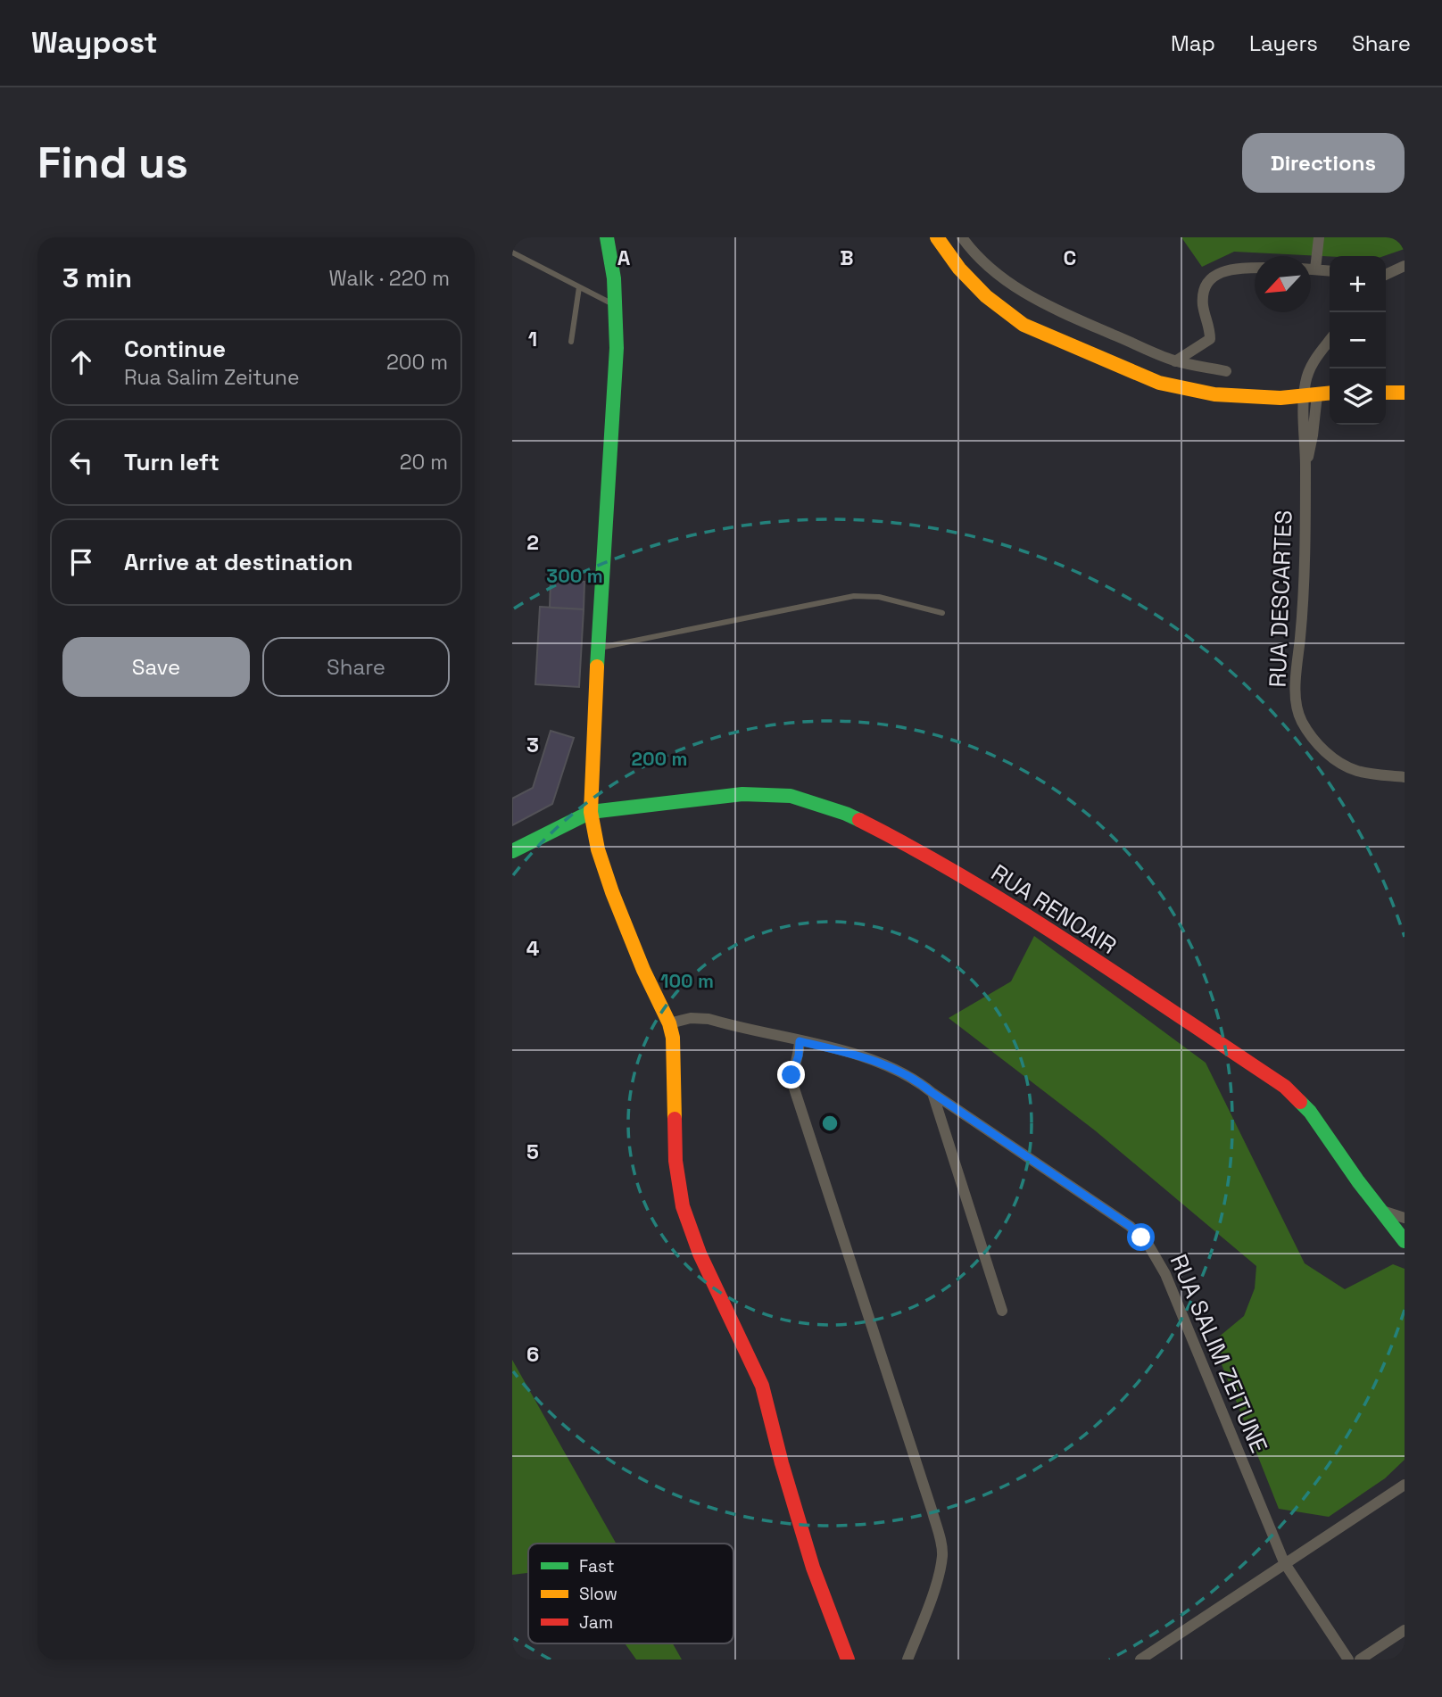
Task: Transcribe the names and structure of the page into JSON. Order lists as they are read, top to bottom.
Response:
{
  "streets": {
    "street": ["RUA DESCARTES", "RUA RENOAIR", "RUA SALIM ZEITUNE"]
  },
  "legend": ["Fast", "Slow", "Jam"],
  "north": "bottom left",
  "page": {
    "header": "Waypost",
    "nav": ["Map", "Layers", "Share"],
    "buttons": [
      "Directions",
      ["Save", "Share"]
    ],
    "title": "Find us",
    "heading": ["3 min", "Walk · 220 m"],
    "map_buttons": ["+", "−"],
    "list": [
      ["Continue", "Rua Salim Zeitune", "200 m"],
      ["Turn left", "20 m"],
      "Arrive at destination"
    ]
  },
  "grid": {
    "columns": ["A", "B", "C"],
    "rows": [
      "1",
      "2",
      "3",
      "4",
      "5",
      "6"
    ]
  },
  "rings": ["300 m", "200 m", "100 m"]
}
